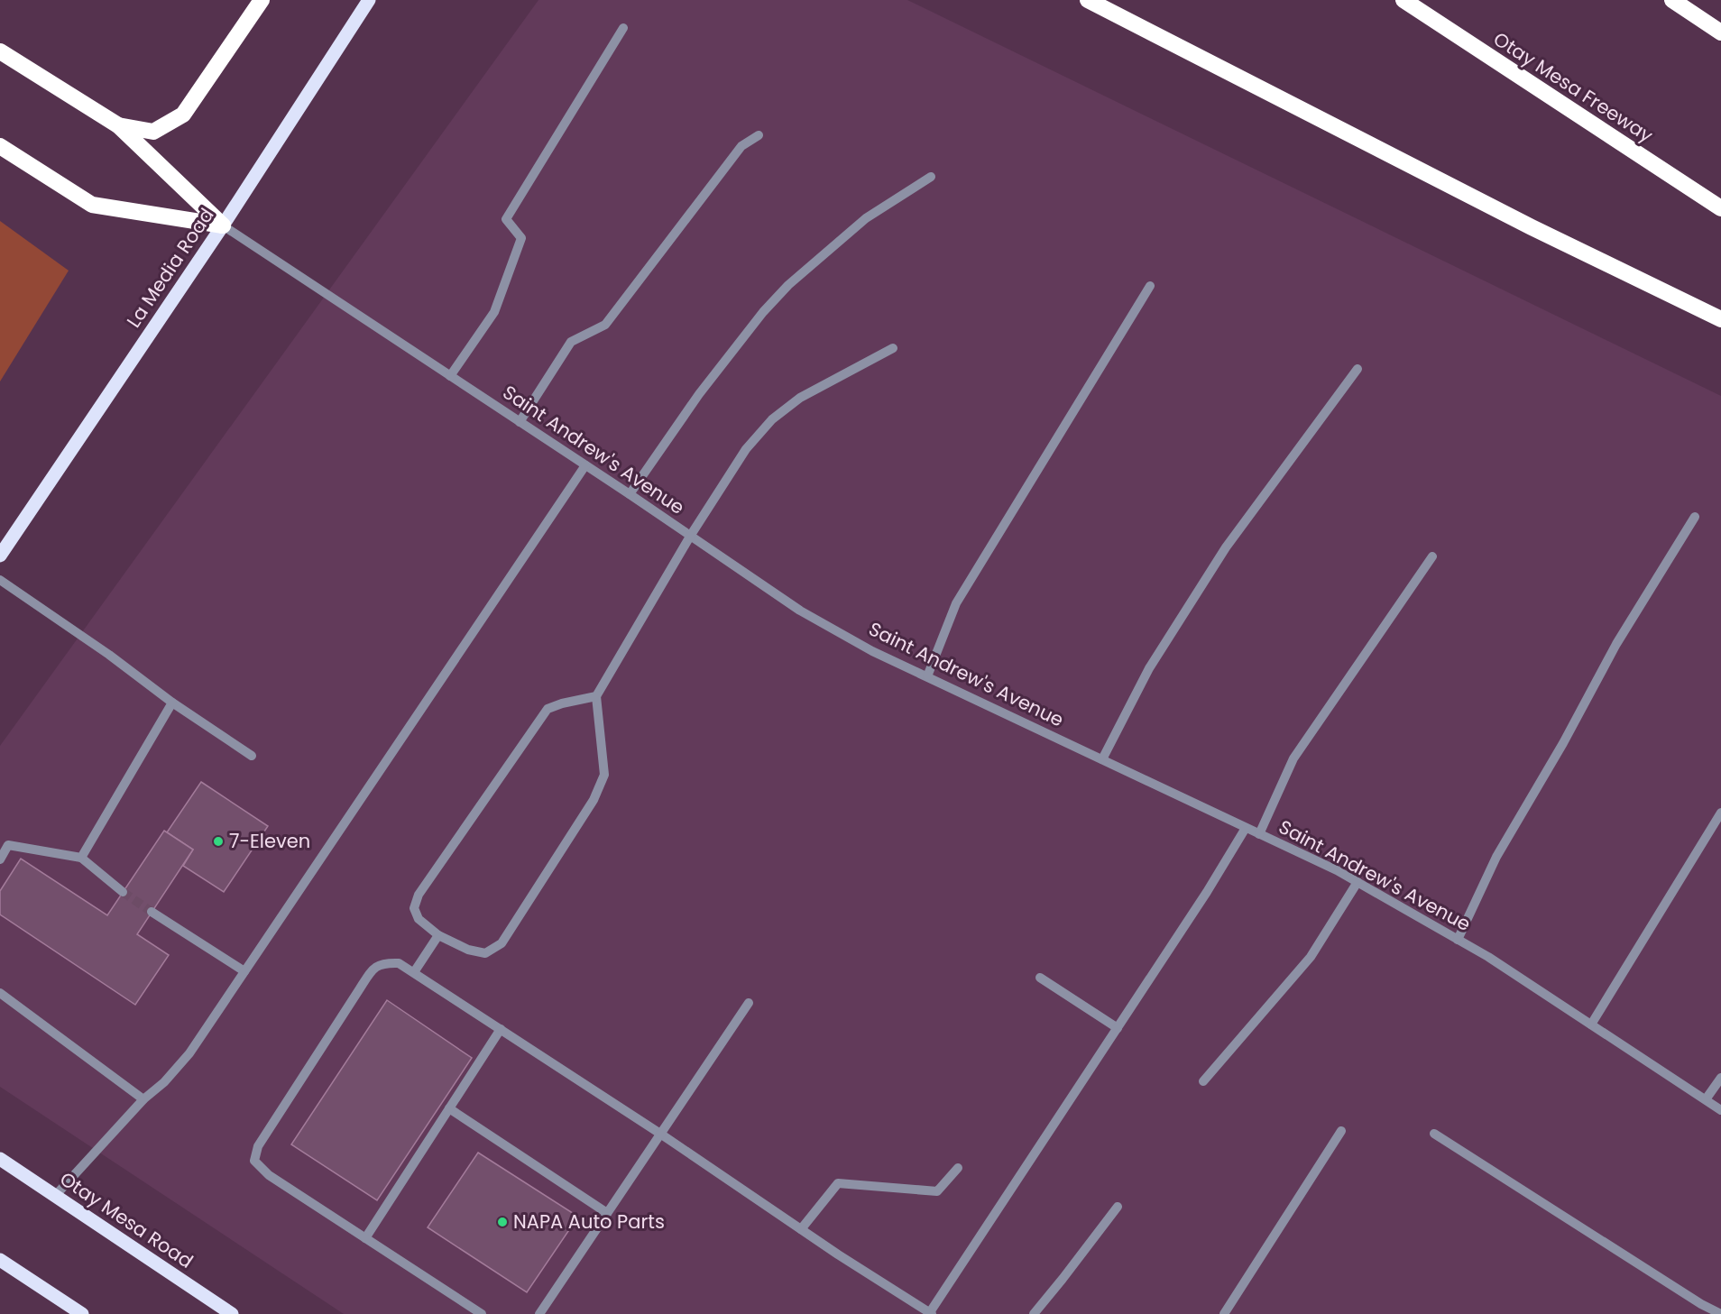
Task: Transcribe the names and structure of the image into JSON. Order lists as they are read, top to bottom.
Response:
{
  "streets": {
    "highway": ["Otay Mesa Freeway"],
    "main road": ["La Media Road", "Otay Mesa Road"],
    "street": ["Saint Andrew's Avenue"]
  },
  "crossings": [
    ["La Media Road", "Saint Andrew's Avenue"]
  ],
  "places": ["7-Eleven", "NAPA Auto Parts"]
}
